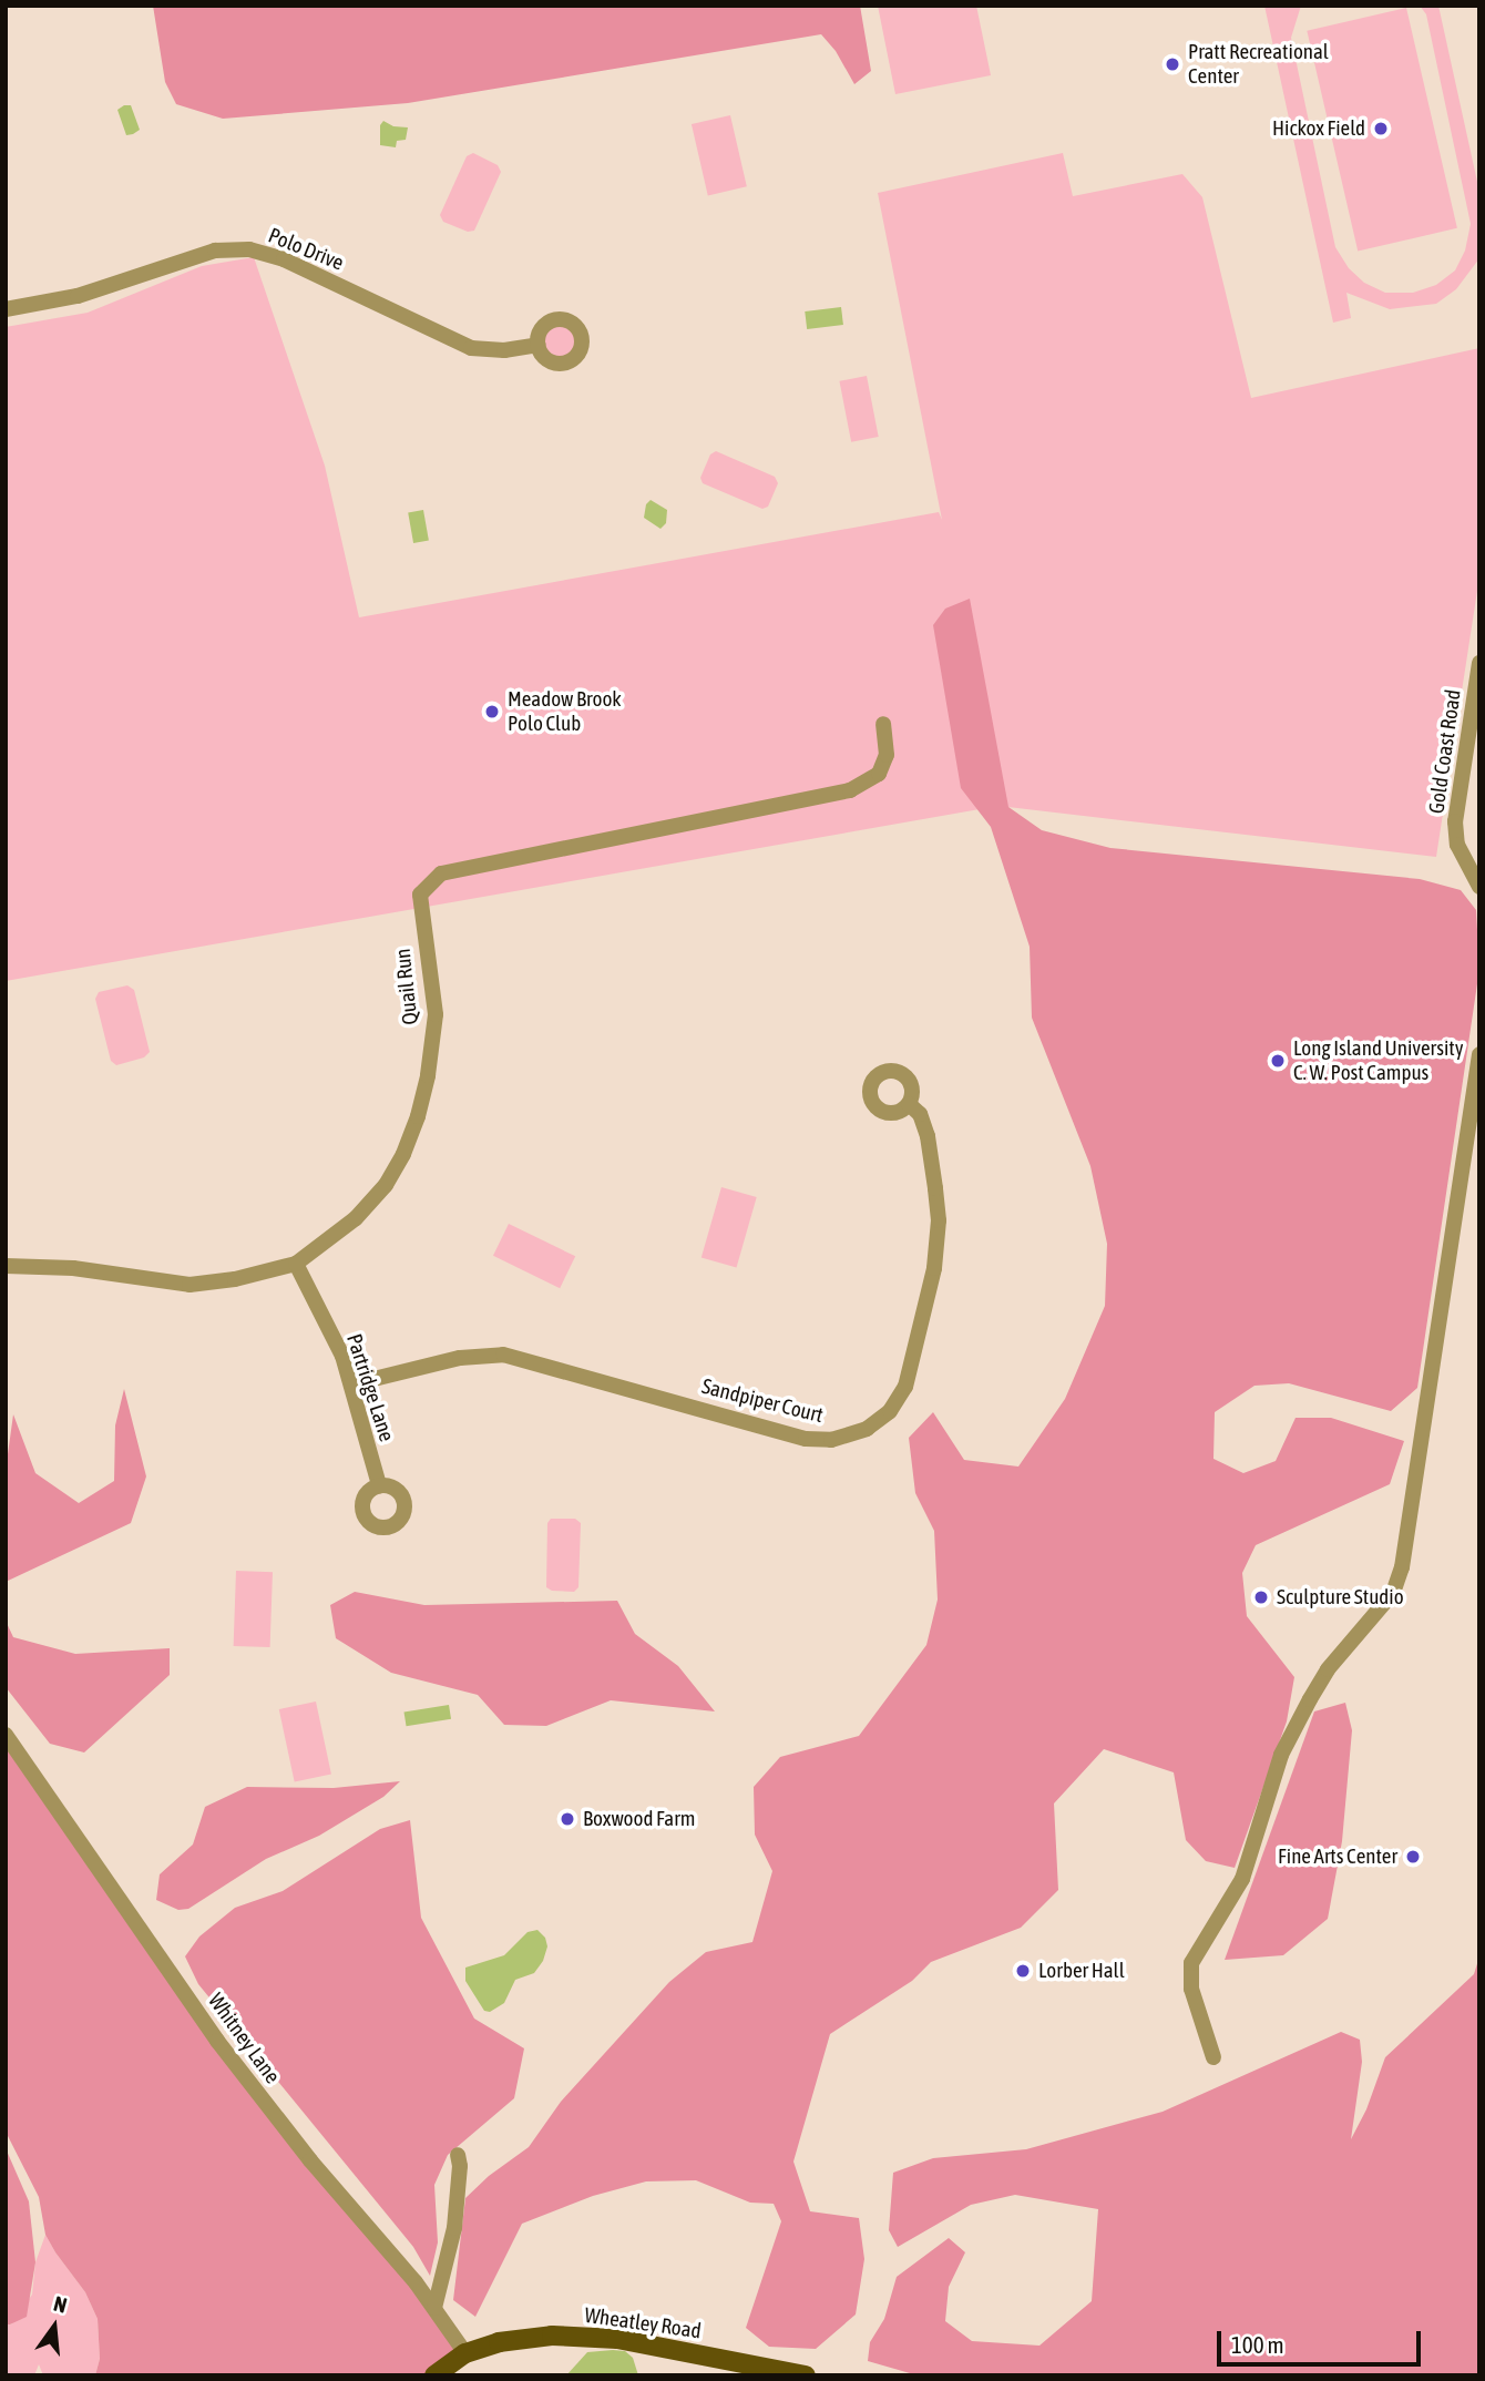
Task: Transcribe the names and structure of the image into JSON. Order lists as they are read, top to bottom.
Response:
{
  "streets": {
    "main road": ["Wheatley Road"],
    "street": [
      "Polo Drive",
      "Gold Coast Road",
      "Quail Run",
      "Partridge Lane",
      "Sandpiper Court",
      "Whitney Lane"
    ]
  },
  "crossings": [
    ["Quail Run", "Partridge Lane"],
    ["Partridge Lane", "Sandpiper Court"],
    ["Whitney Lane", "Wheatley Road"]
  ],
  "places": [
    "Pratt Recreational Center",
    "Hickox Field",
    "Meadow Brook Polo Club",
    "Long Island University C. W. Post Campus",
    "Sculpture Studio",
    "Boxwood Farm",
    "Fine Arts Center",
    "Lorber Hall"
  ],
  "scale_bar": "100 m",
  "north": "top"
}
